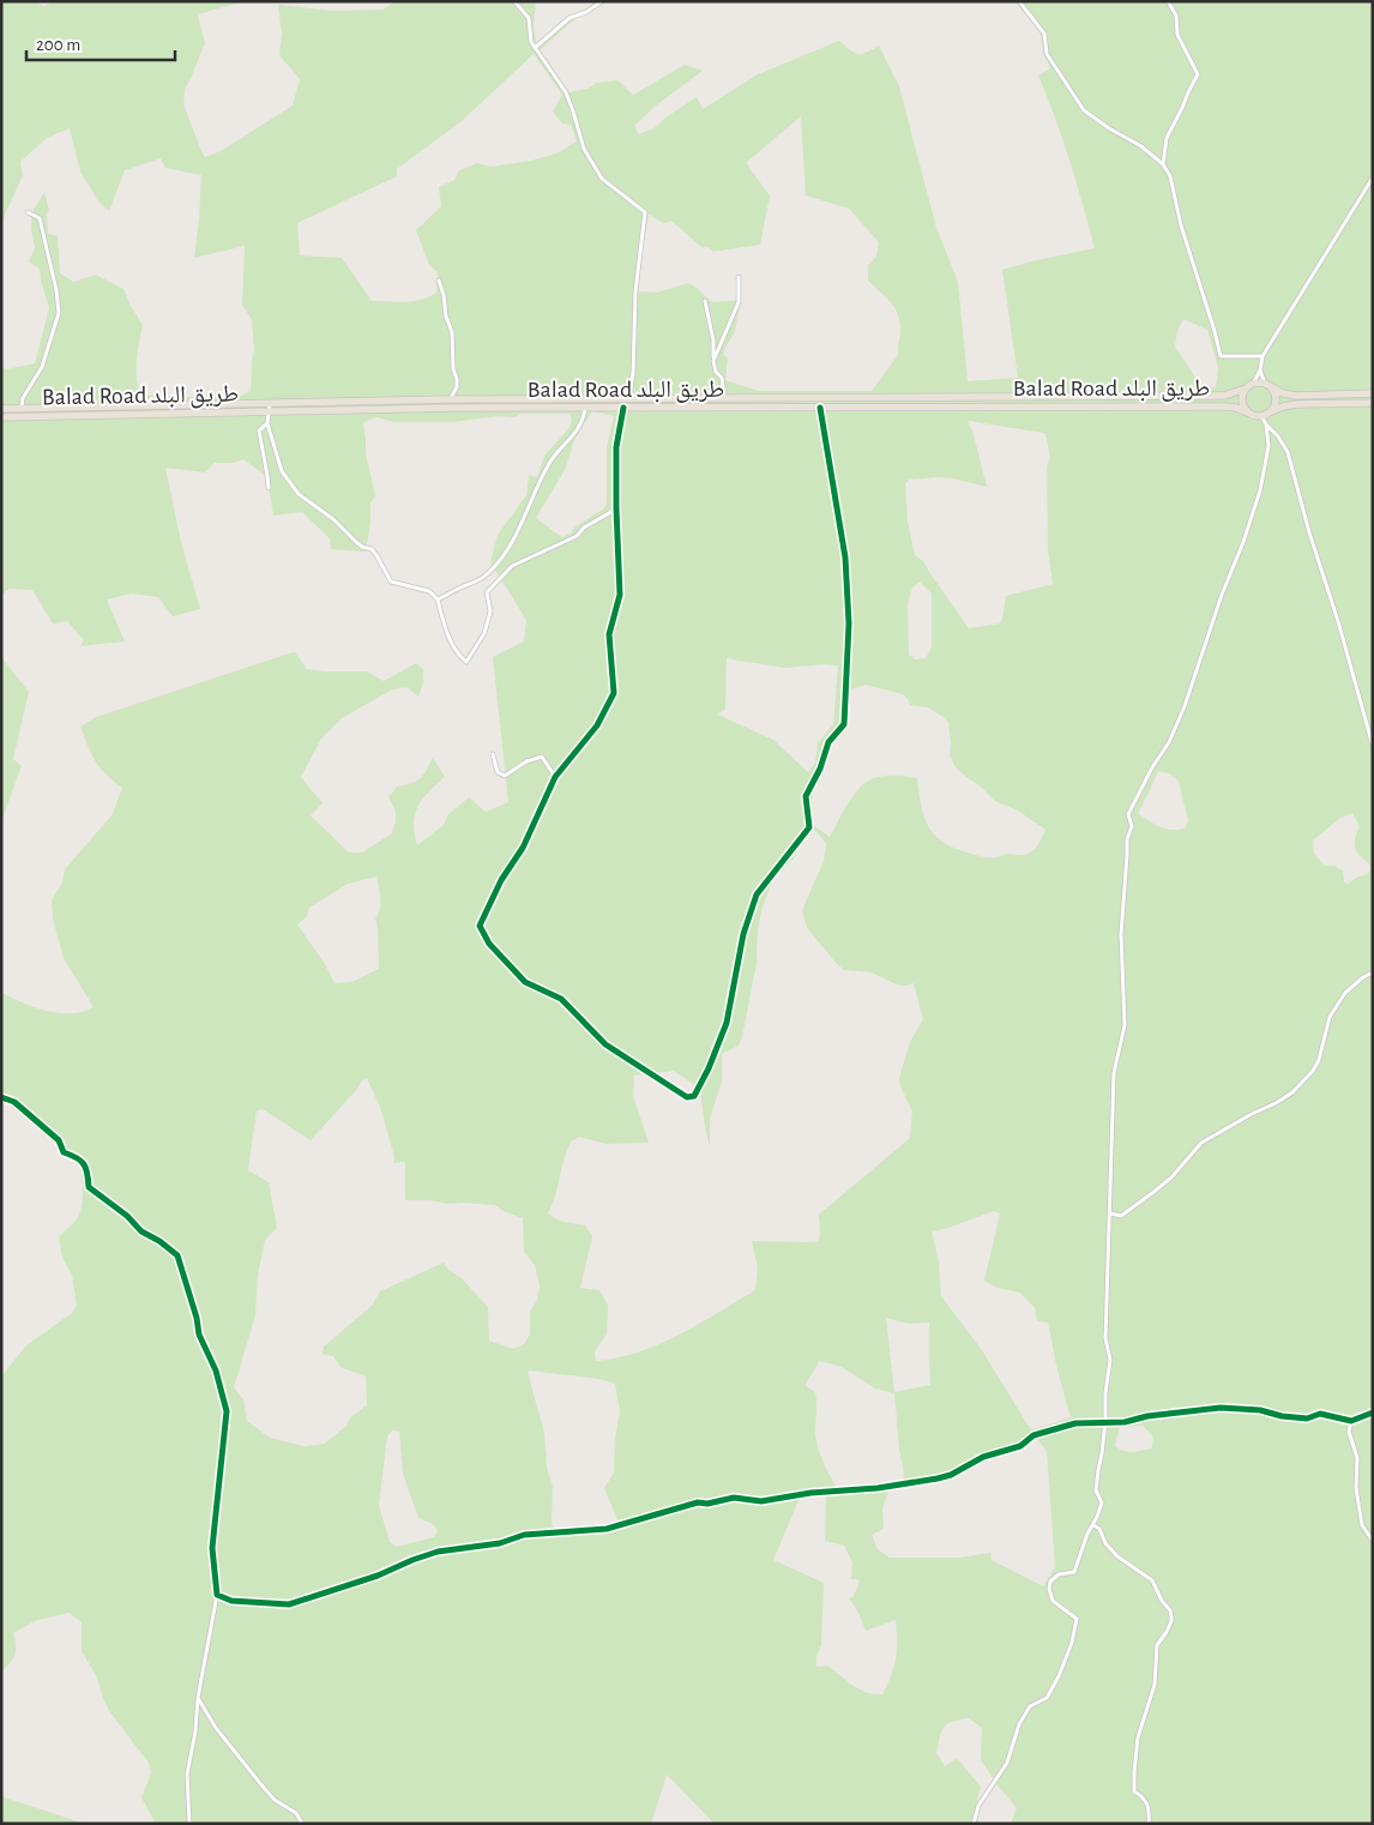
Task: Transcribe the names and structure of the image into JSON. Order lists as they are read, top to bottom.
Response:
{
  "streets": {
    "highway": ["Balad Road طريق البلد"]
  },
  "scale_bar": "200 m"
}
